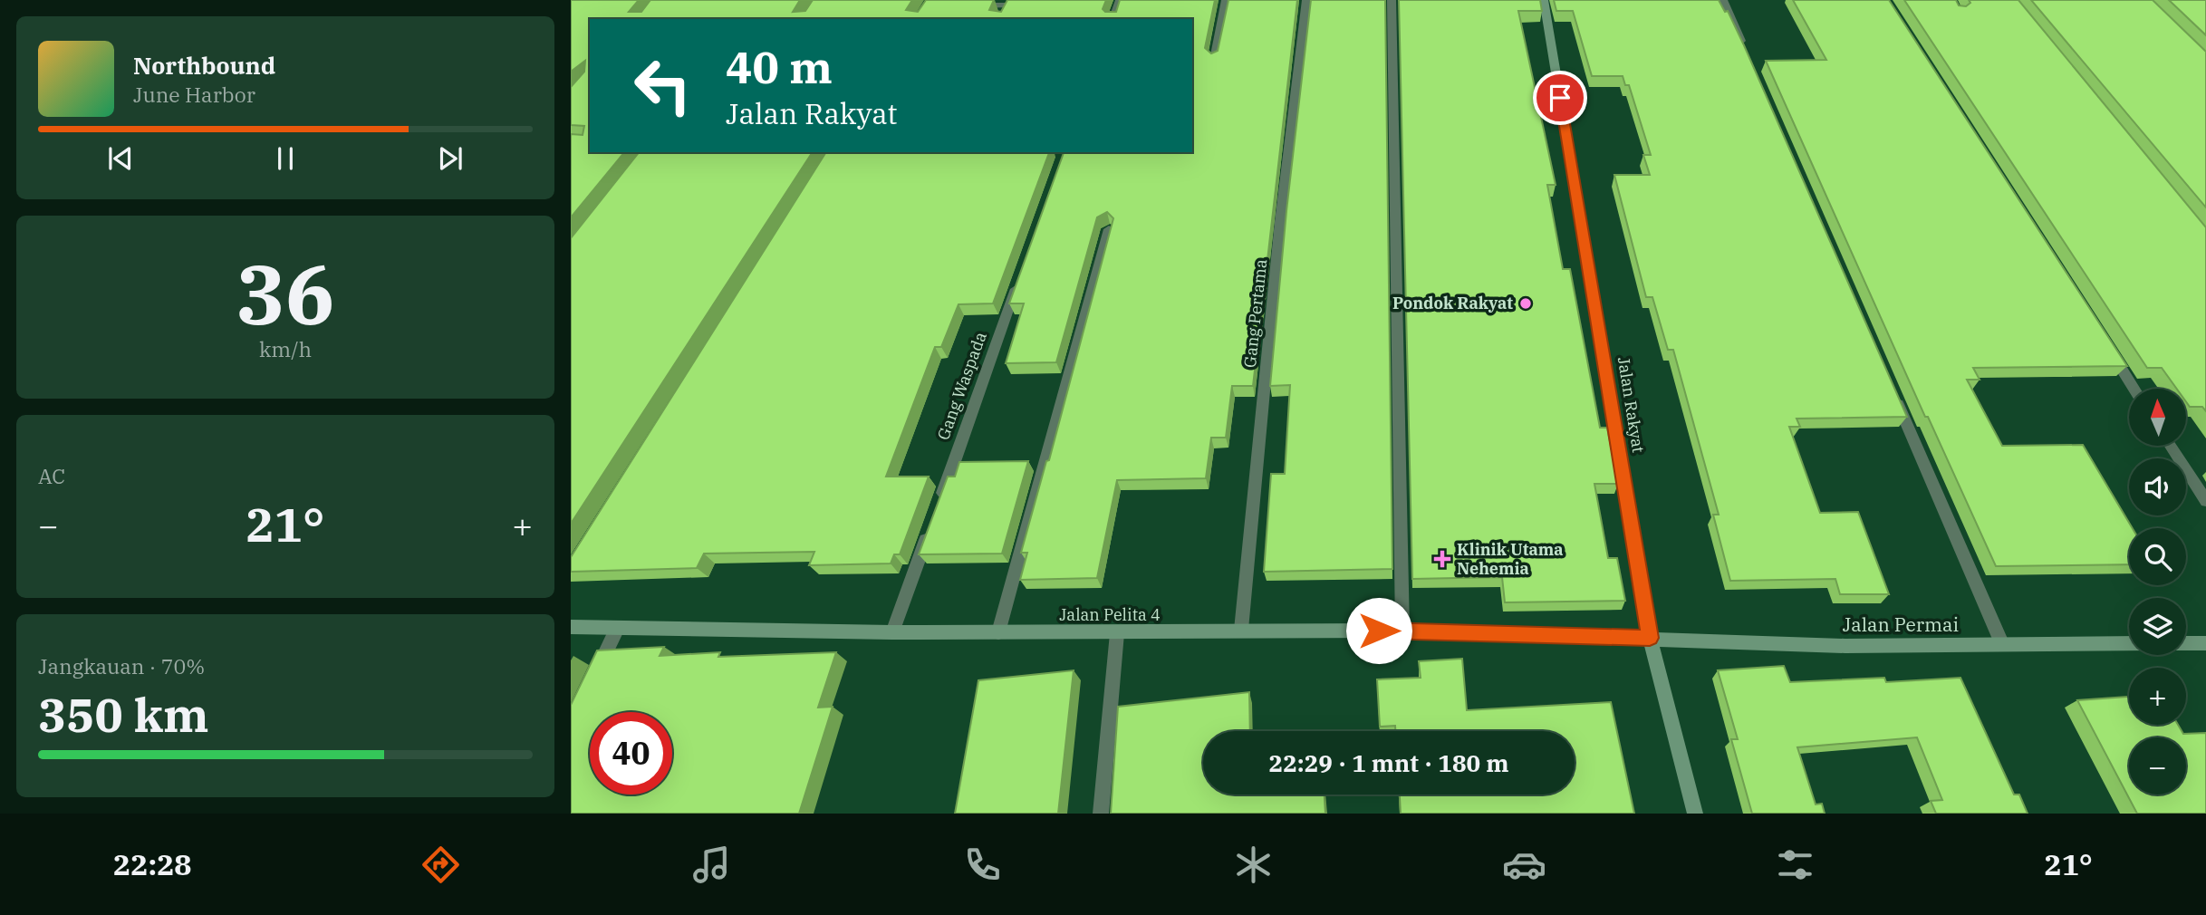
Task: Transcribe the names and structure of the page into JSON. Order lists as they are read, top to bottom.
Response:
{
  "streets": {
    "street": [
      "Gang Pertama",
      "Gang Waspada",
      "Jalan Rakyat",
      "Jalan Pelita 4",
      "Jalan Permai"
    ]
  },
  "crossings": [
    ["Gang Pertama", "Jalan Pelita 4"],
    ["Jalan Rakyat", "Jalan Pelita 4"],
    ["Jalan Rakyat", "Jalan Permai"],
    ["Jalan Pelita 4", "Jalan Permai"]
  ],
  "places": {
    "other": ["Pondok Rakyat"],
    "health": ["Klinik Utama Nehemia"]
  },
  "north": "top",
  "page": {
    "turn": ["40 m", "Jalan Rakyat"],
    "song": ["Northbound", "June Harbor"],
    "tile": [
      ["36", "km/h"],
      "AC",
      ["Jangkauan · 70%", "350 km"]
    ],
    "map_buttons": ["+", "−"],
    "heat": ["−", "21°", "+"],
    "limit": "40",
    "trip": "22:29 · 1 mnt · 180 m",
    "tabs": ["22:28", "21°"]
  }
}
